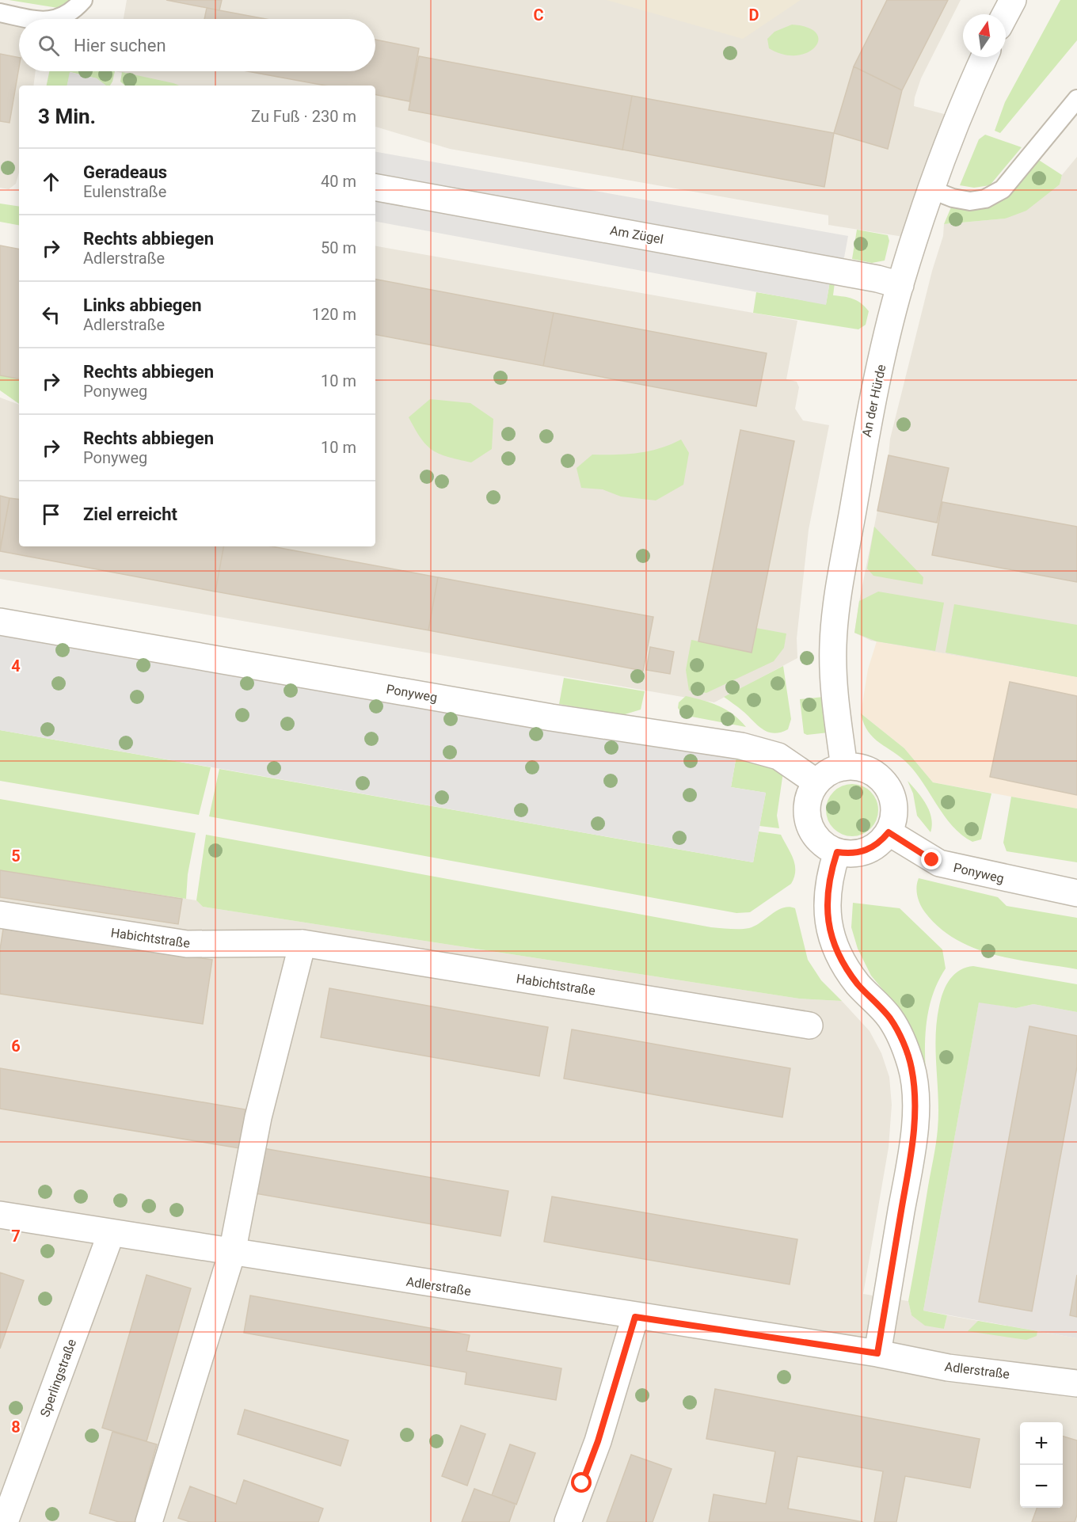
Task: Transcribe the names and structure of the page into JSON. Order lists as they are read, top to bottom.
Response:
{
  "streets": {
    "street": [
      "Am Zügel",
      "An der Hürde",
      "Ponyweg",
      "Habichtstraße",
      "Adlerstraße",
      "Sperlingstraße"
    ]
  },
  "crossings": [
    ["Am Zügel", "An der Hürde"],
    ["An der Hürde", "Ponyweg"],
    ["Adlerstraße", "Sperlingstraße"]
  ],
  "north": "top",
  "page": {
    "search": "Hier suchen",
    "heading": ["3 Min.", "Zu Fuß · 230 m"],
    "list": [
      ["Geradeaus", "Eulenstraße", "40 m"],
      ["Rechts abbiegen", "Adlerstraße", "50 m"],
      ["Links abbiegen", "Adlerstraße", "120 m"],
      ["Rechts abbiegen", "Ponyweg", "10 m"],
      ["Rechts abbiegen", "Ponyweg", "10 m"],
      "Ziel erreicht"
    ],
    "map_buttons": ["+", "−"]
  },
  "grid": {
    "columns": ["C", "D"],
    "rows": [
      "4",
      "5",
      "6",
      "7",
      "8"
    ]
  }
}
